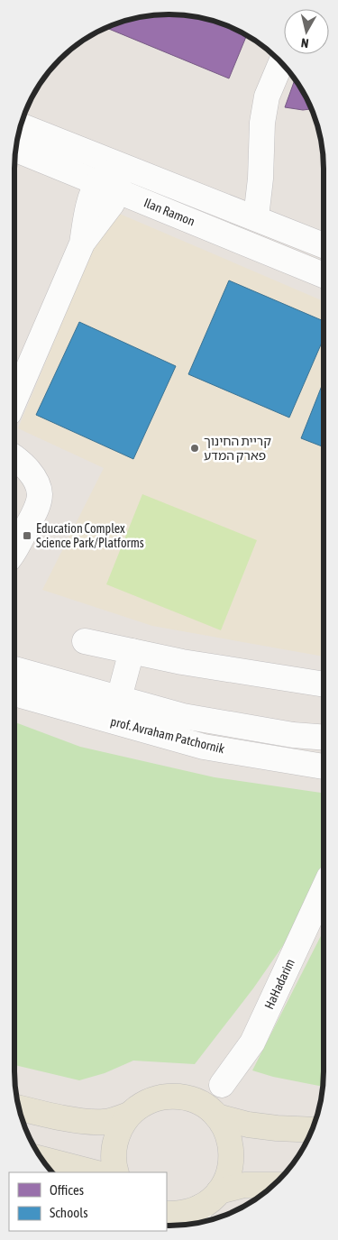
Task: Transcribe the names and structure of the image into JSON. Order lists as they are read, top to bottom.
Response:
{
  "streets": {
    "street": ["Ilan Ramon", "prof. Avraham Patchornik", "HaHadarim"]
  },
  "places": {
    "other": ["קריית החינוך פארק המדע"],
    "transit": ["Education Complex Science Park/Platforms"]
  },
  "legend": ["Offices", "Schools"],
  "north": "bottom"
}
